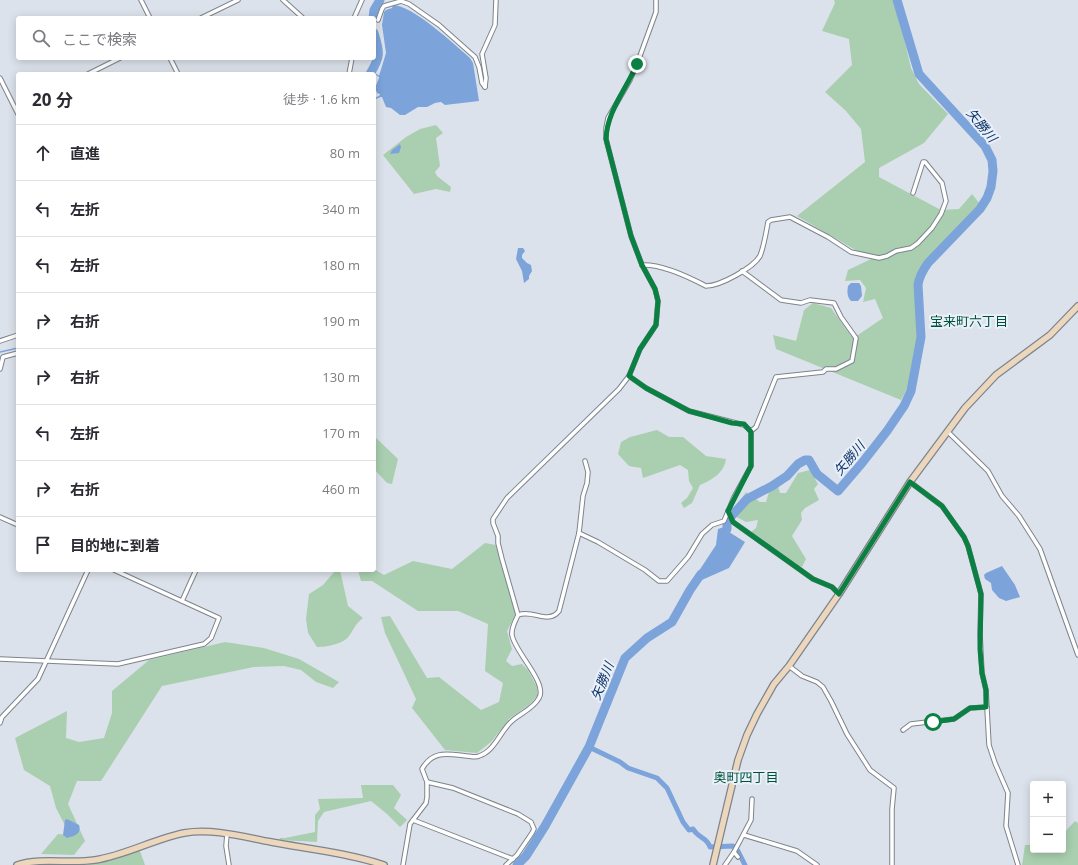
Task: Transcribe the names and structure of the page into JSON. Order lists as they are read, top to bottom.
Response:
{
  "districts": ["宝来町六丁目", "奥町四丁目"],
  "water": ["矢勝川"],
  "page": {
    "search": "ここで検索",
    "heading": ["20 分", "徒歩 · 1.6 km"],
    "list": [
      ["直進", "80 m"],
      ["左折", "340 m"],
      ["左折", "180 m"],
      ["右折", "190 m"],
      ["右折", "130 m"],
      ["左折", "170 m"],
      ["右折", "460 m"],
      "目的地に到着"
    ],
    "map_buttons": ["+", "−"]
  }
}
